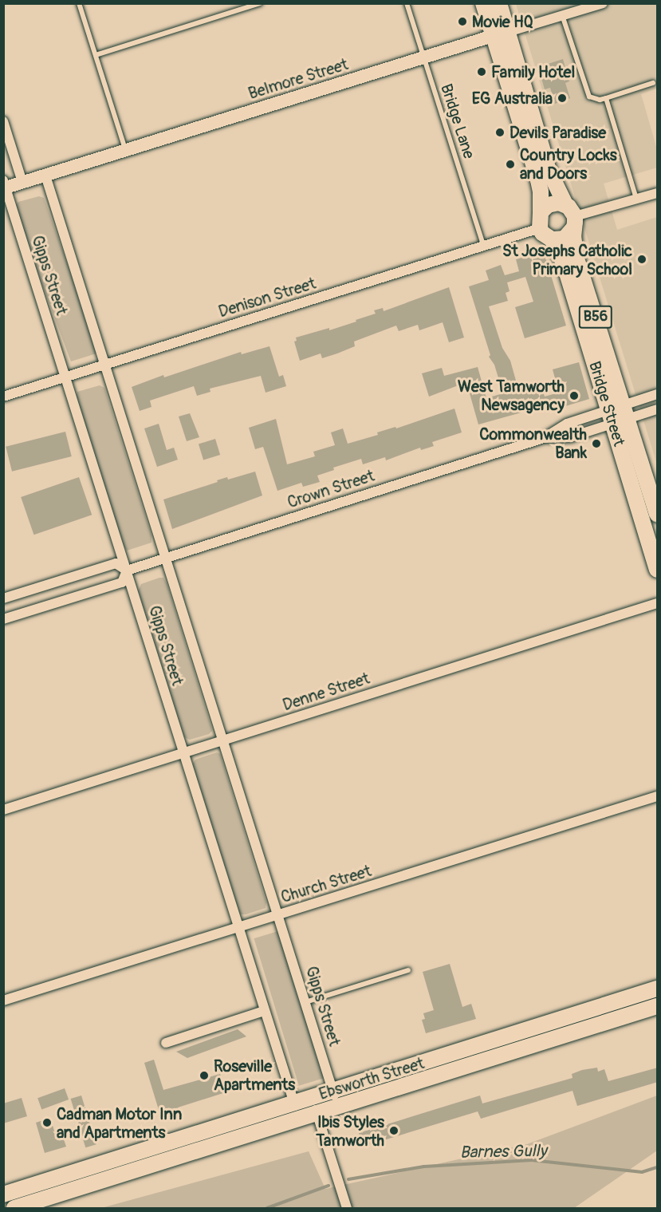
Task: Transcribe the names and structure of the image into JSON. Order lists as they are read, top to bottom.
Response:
{
  "streets": {
    "main road": ["B56", "Bridge Street", "Ebsworth Street"],
    "street": [
      "Belmore Street",
      "Gipps Street",
      "Denison Street",
      "Crown Street",
      "Denne Street",
      "Church Street"
    ],
    "lane": ["Bridge Lane"]
  },
  "crossings": [
    ["Belmore Street", "Bridge Lane"],
    ["Belmore Street", "Gipps Street"],
    ["Belmore Street", "Bridge Street"],
    ["Bridge Lane", "Denison Street"],
    ["Gipps Street", "Denison Street"],
    ["Gipps Street", "Crown Street"],
    ["Gipps Street", "Denne Street"],
    ["Gipps Street", "Church Street"],
    ["Gipps Street", "Ebsworth Street"],
    ["Denison Street", "B56"],
    ["Denison Street", "Bridge Street"],
    ["B56", "Bridge Street"],
    ["Bridge Street", "Crown Street"]
  ],
  "water": ["Barnes Gully"],
  "places": [
    "Movie HQ",
    "Family Hotel",
    "EG Australia",
    "Devils Paradise",
    "Country Locks and Doors",
    "St Josephs Catholic Primary School",
    "West Tamworth Newsagency",
    "Commonwealth Bank",
    "Roseville Apartments",
    "Cadman Motor Inn and Apartments",
    "Ibis Styles Tamworth"
  ]
}
